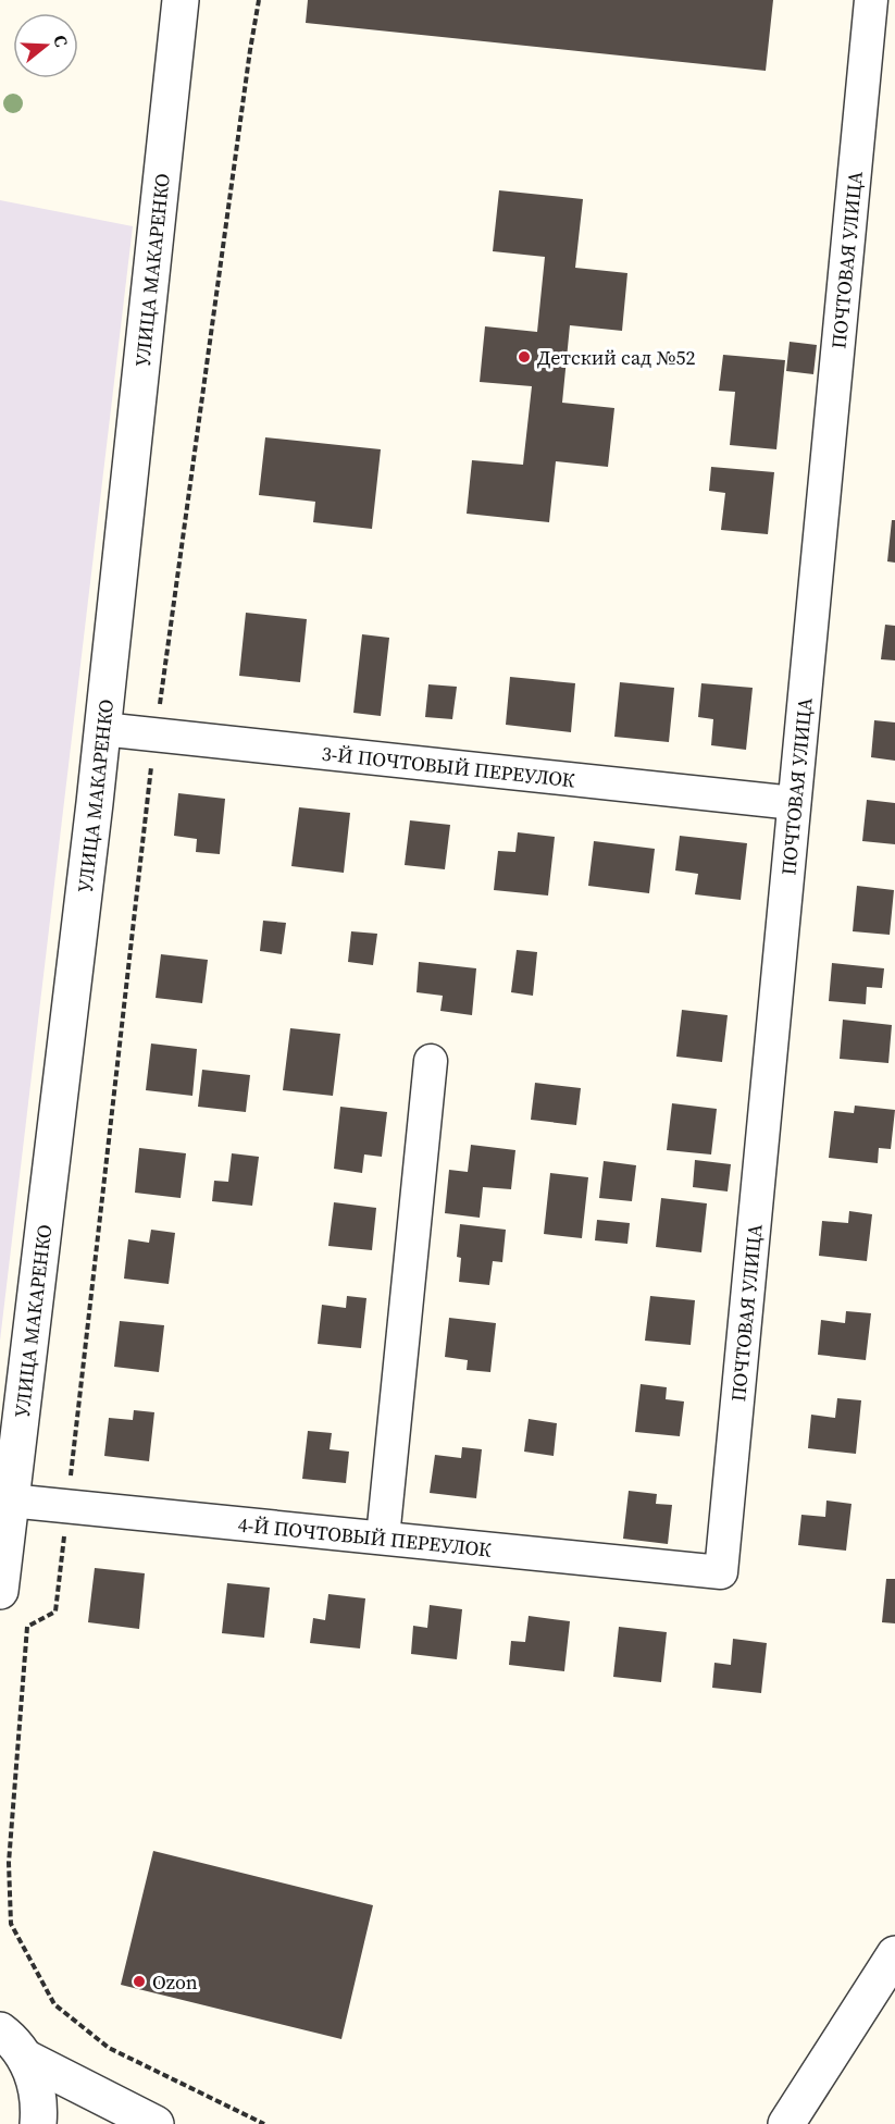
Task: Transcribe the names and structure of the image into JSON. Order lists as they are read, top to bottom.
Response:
{
  "streets": {
    "street": [
      "ПОЧТОВАЯ УЛИЦА",
      "УЛИЦА МАКАРЕНКО",
      "3-Й ПОЧТОВЫЙ ПЕРЕУЛОК",
      "4-Й ПОЧТОВЫЙ ПЕРЕУЛОК"
    ]
  },
  "crossings": [
    ["ПОЧТОВАЯ УЛИЦА", "3-Й ПОЧТОВЫЙ ПЕРЕУЛОК"],
    ["ПОЧТОВАЯ УЛИЦА", "4-Й ПОЧТОВЫЙ ПЕРЕУЛОК"],
    ["УЛИЦА МАКАРЕНКО", "3-Й ПОЧТОВЫЙ ПЕРЕУЛОК"],
    ["УЛИЦА МАКАРЕНКО", "4-Й ПОЧТОВЫЙ ПЕРЕУЛОК"]
  ],
  "places": ["Детский сад №52", "Ozon"],
  "north": "right"
}
